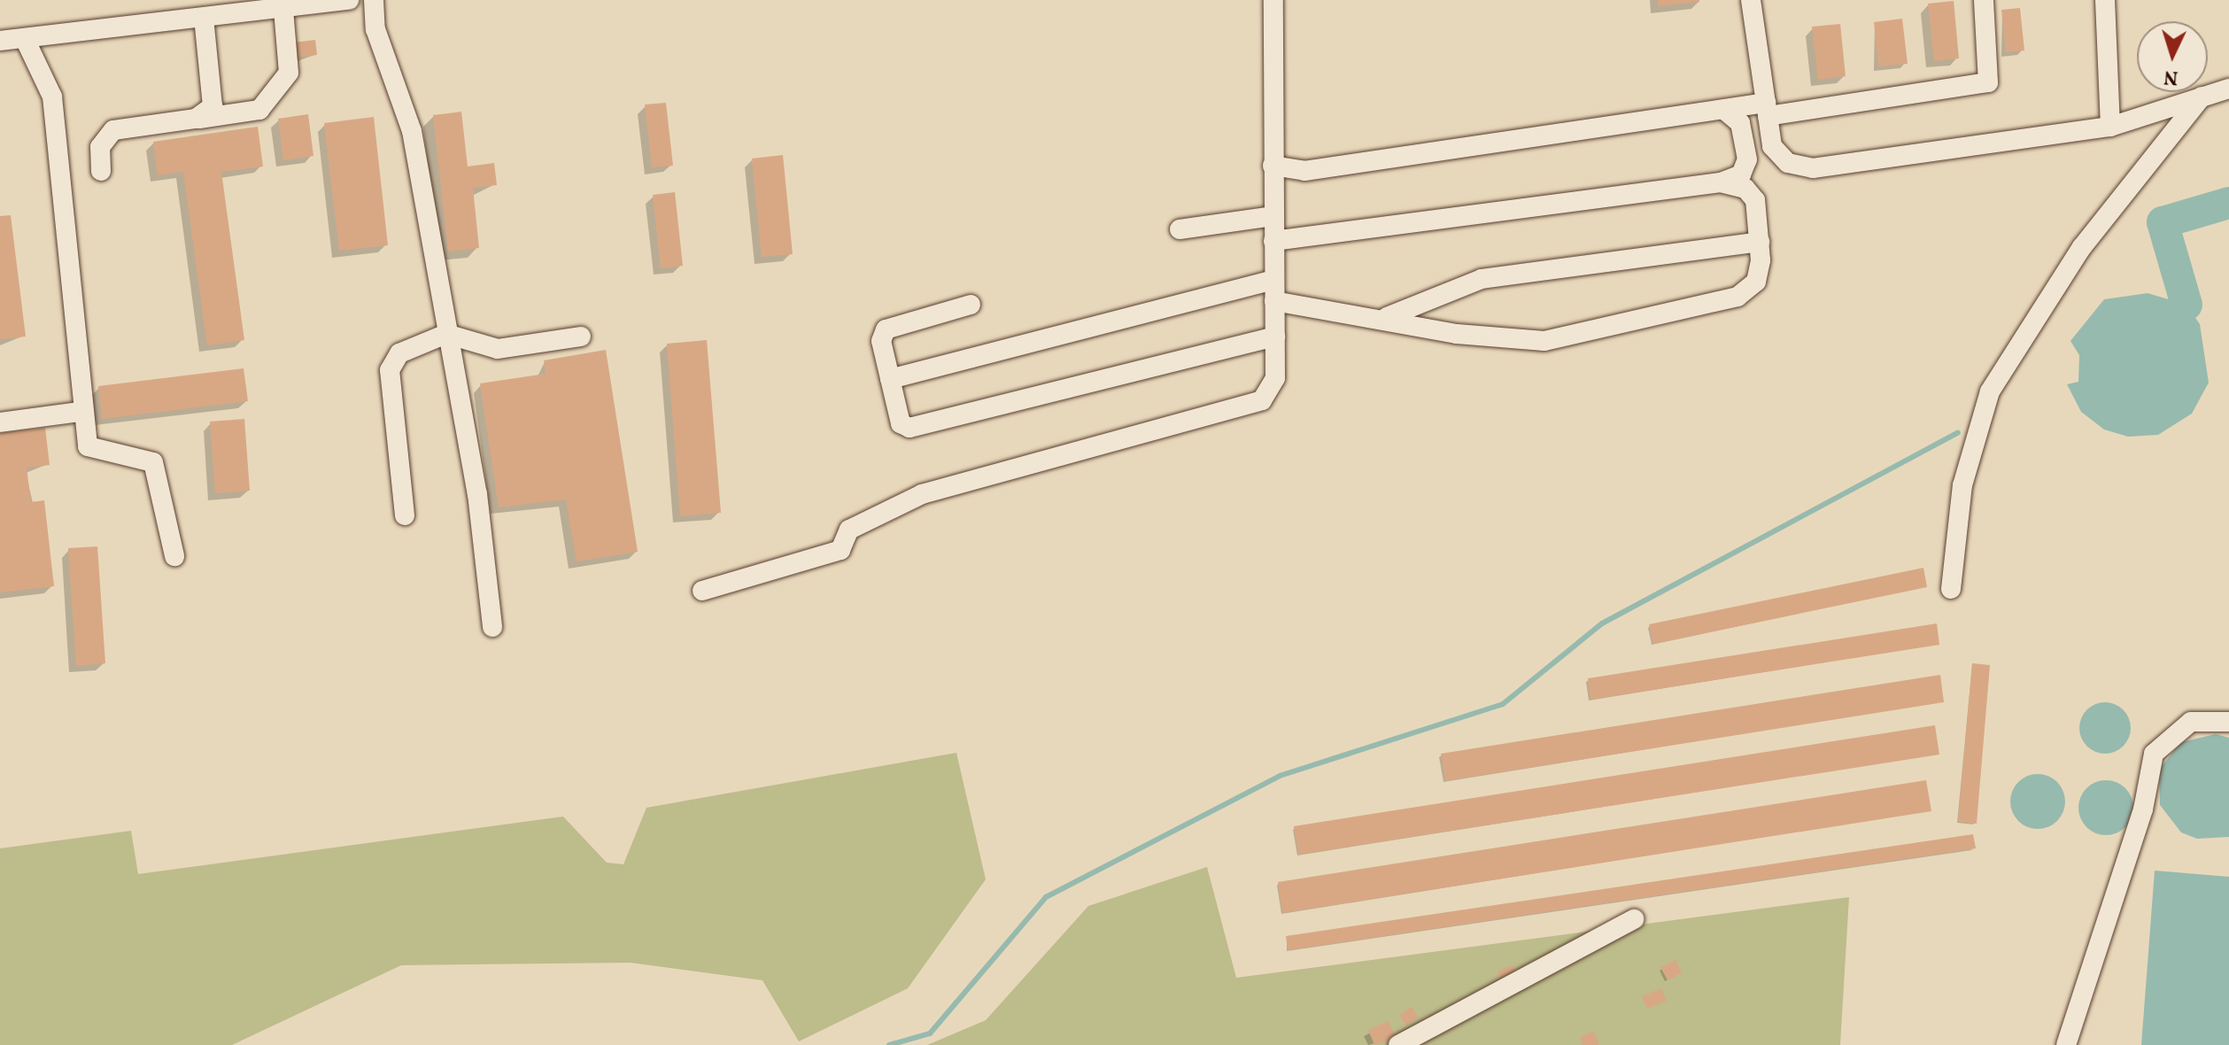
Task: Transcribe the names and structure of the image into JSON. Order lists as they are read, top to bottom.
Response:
{
  "north": "bottom"
}
